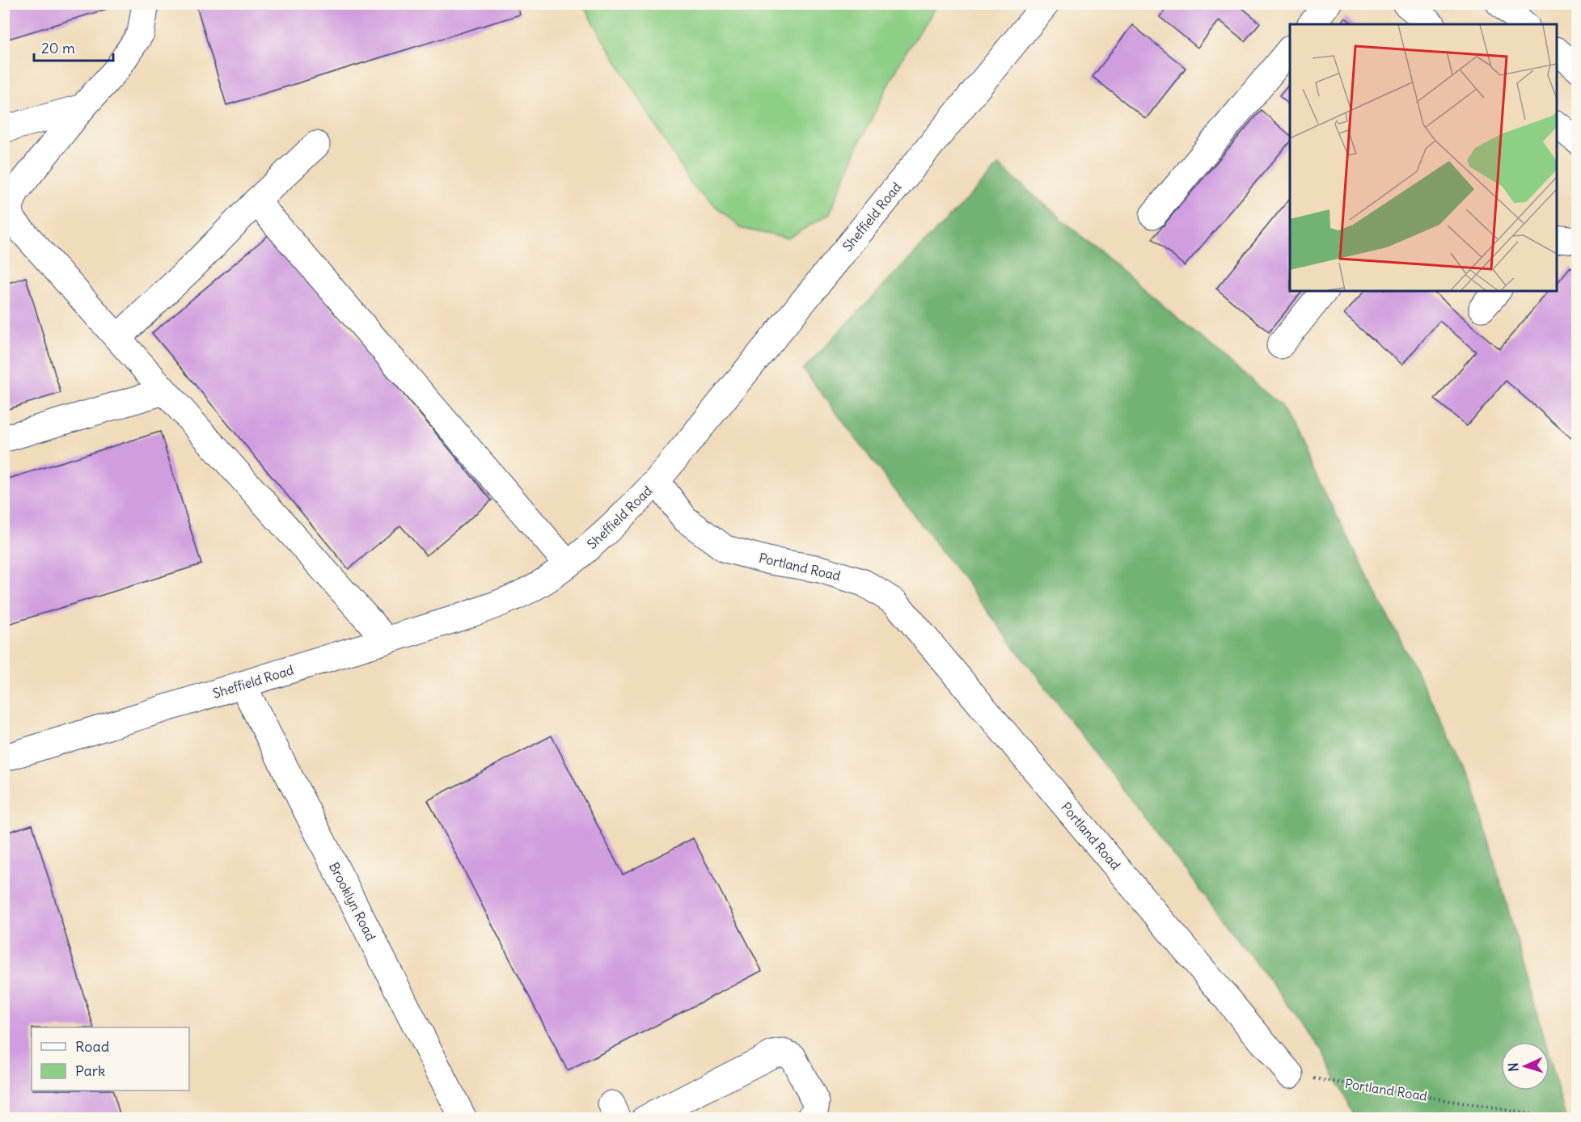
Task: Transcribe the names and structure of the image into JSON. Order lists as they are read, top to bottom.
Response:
{
  "streets": {
    "street": ["Sheffield Road", "Portland Road", "Brooklyn Road"]
  },
  "crossings": [
    ["Sheffield Road", "Portland Road"],
    ["Sheffield Road", "Brooklyn Road"]
  ],
  "legend": ["Road", "Park"],
  "scale_bar": "20 m",
  "north": "left"
}
